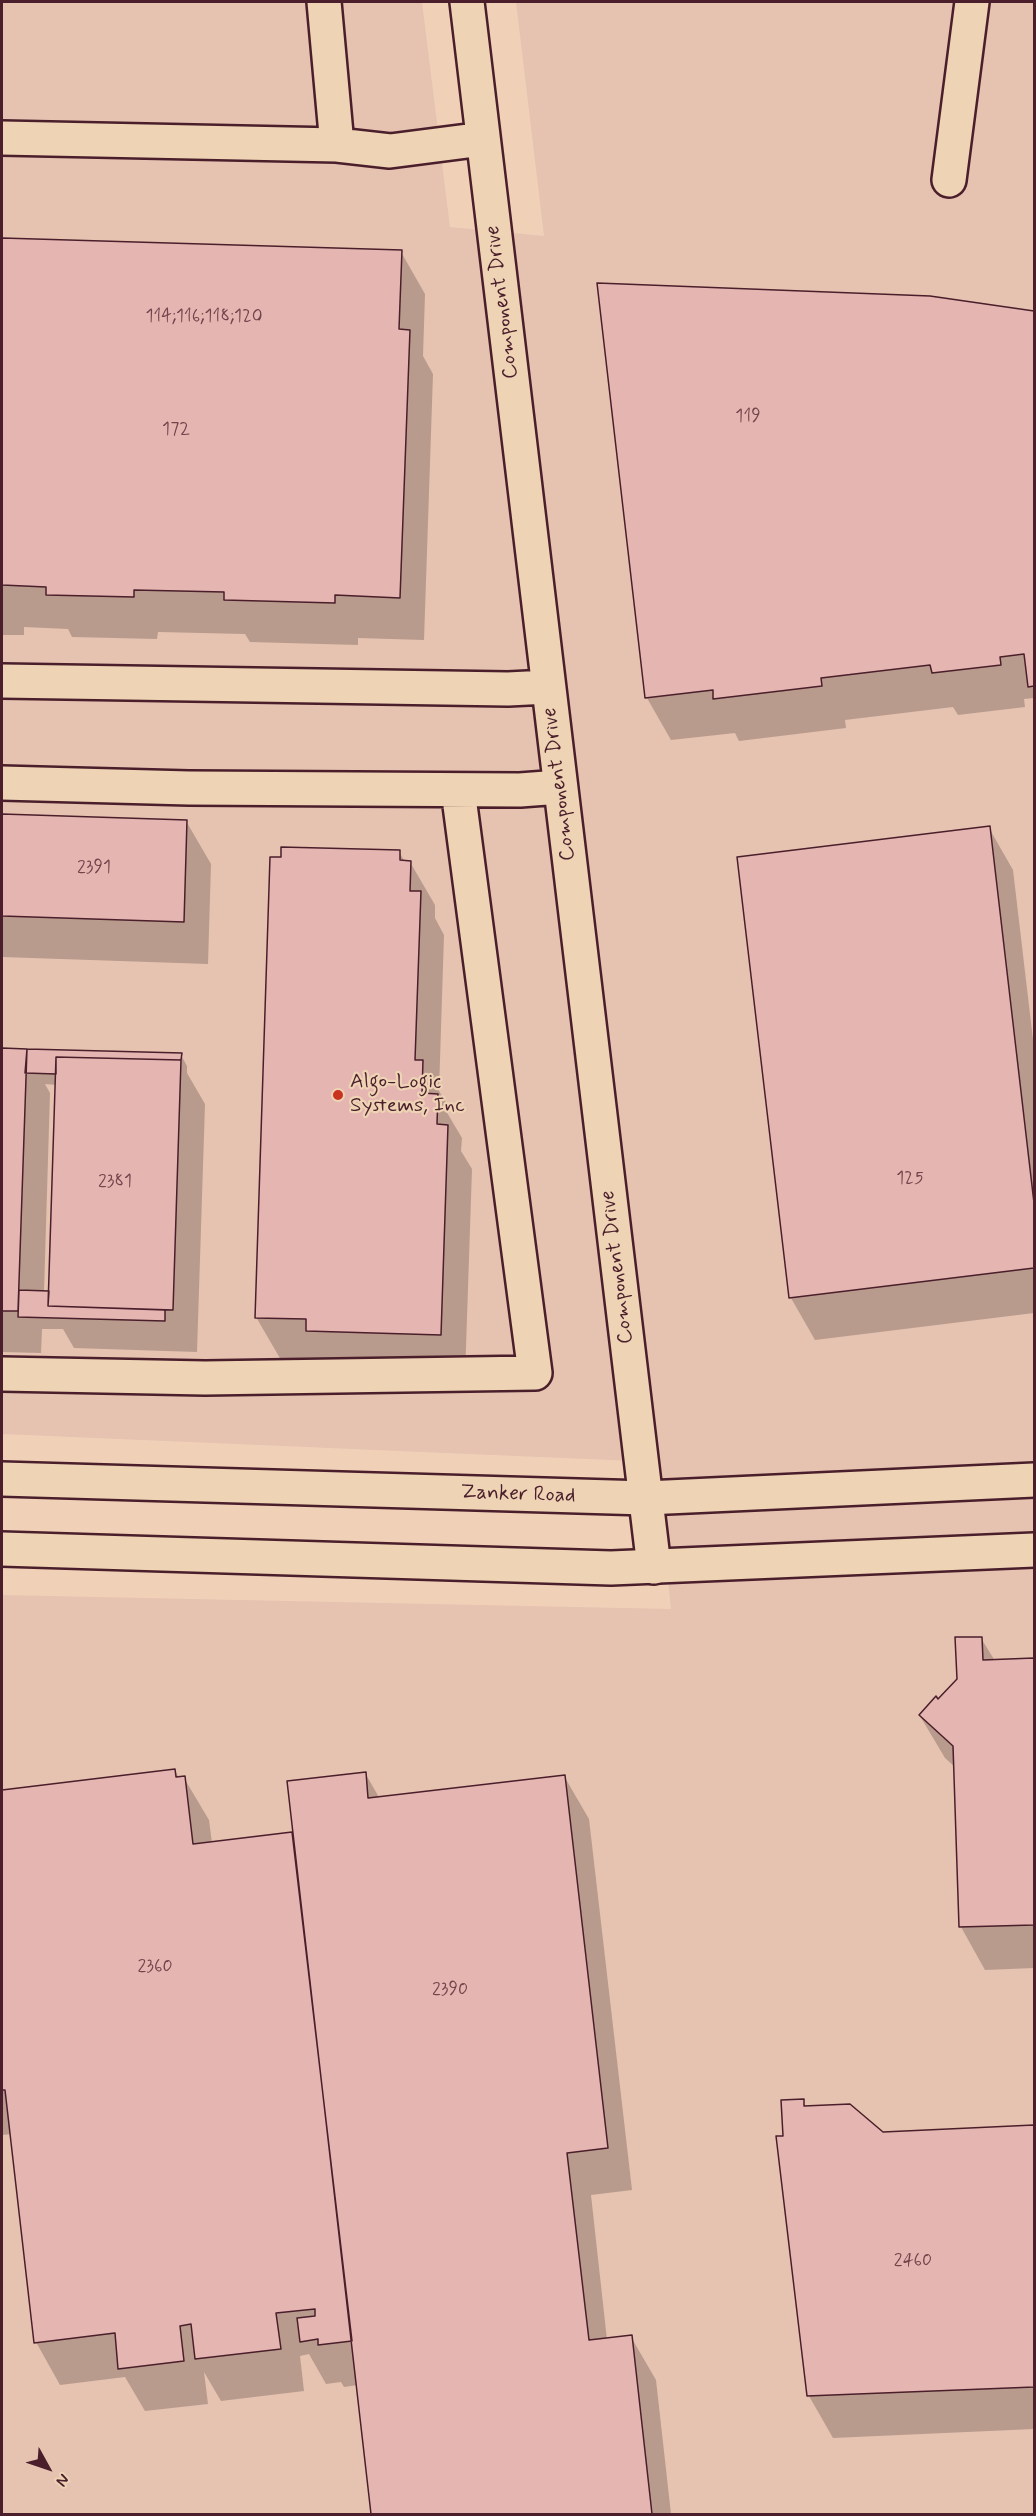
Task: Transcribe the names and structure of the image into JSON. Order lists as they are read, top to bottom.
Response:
{
  "streets": {
    "main road": ["Component Drive", "Zanker Road"]
  },
  "crossings": [
    ["Component Drive", "Zanker Road"]
  ],
  "places": ["Algo-Logic Systems, Inc"],
  "house_numbers": [
    "114;116;118;120",
    "119",
    "172",
    "2391",
    "125",
    "2381",
    "2360",
    "2390",
    "2460"
  ],
  "north": "bottom right"
}
